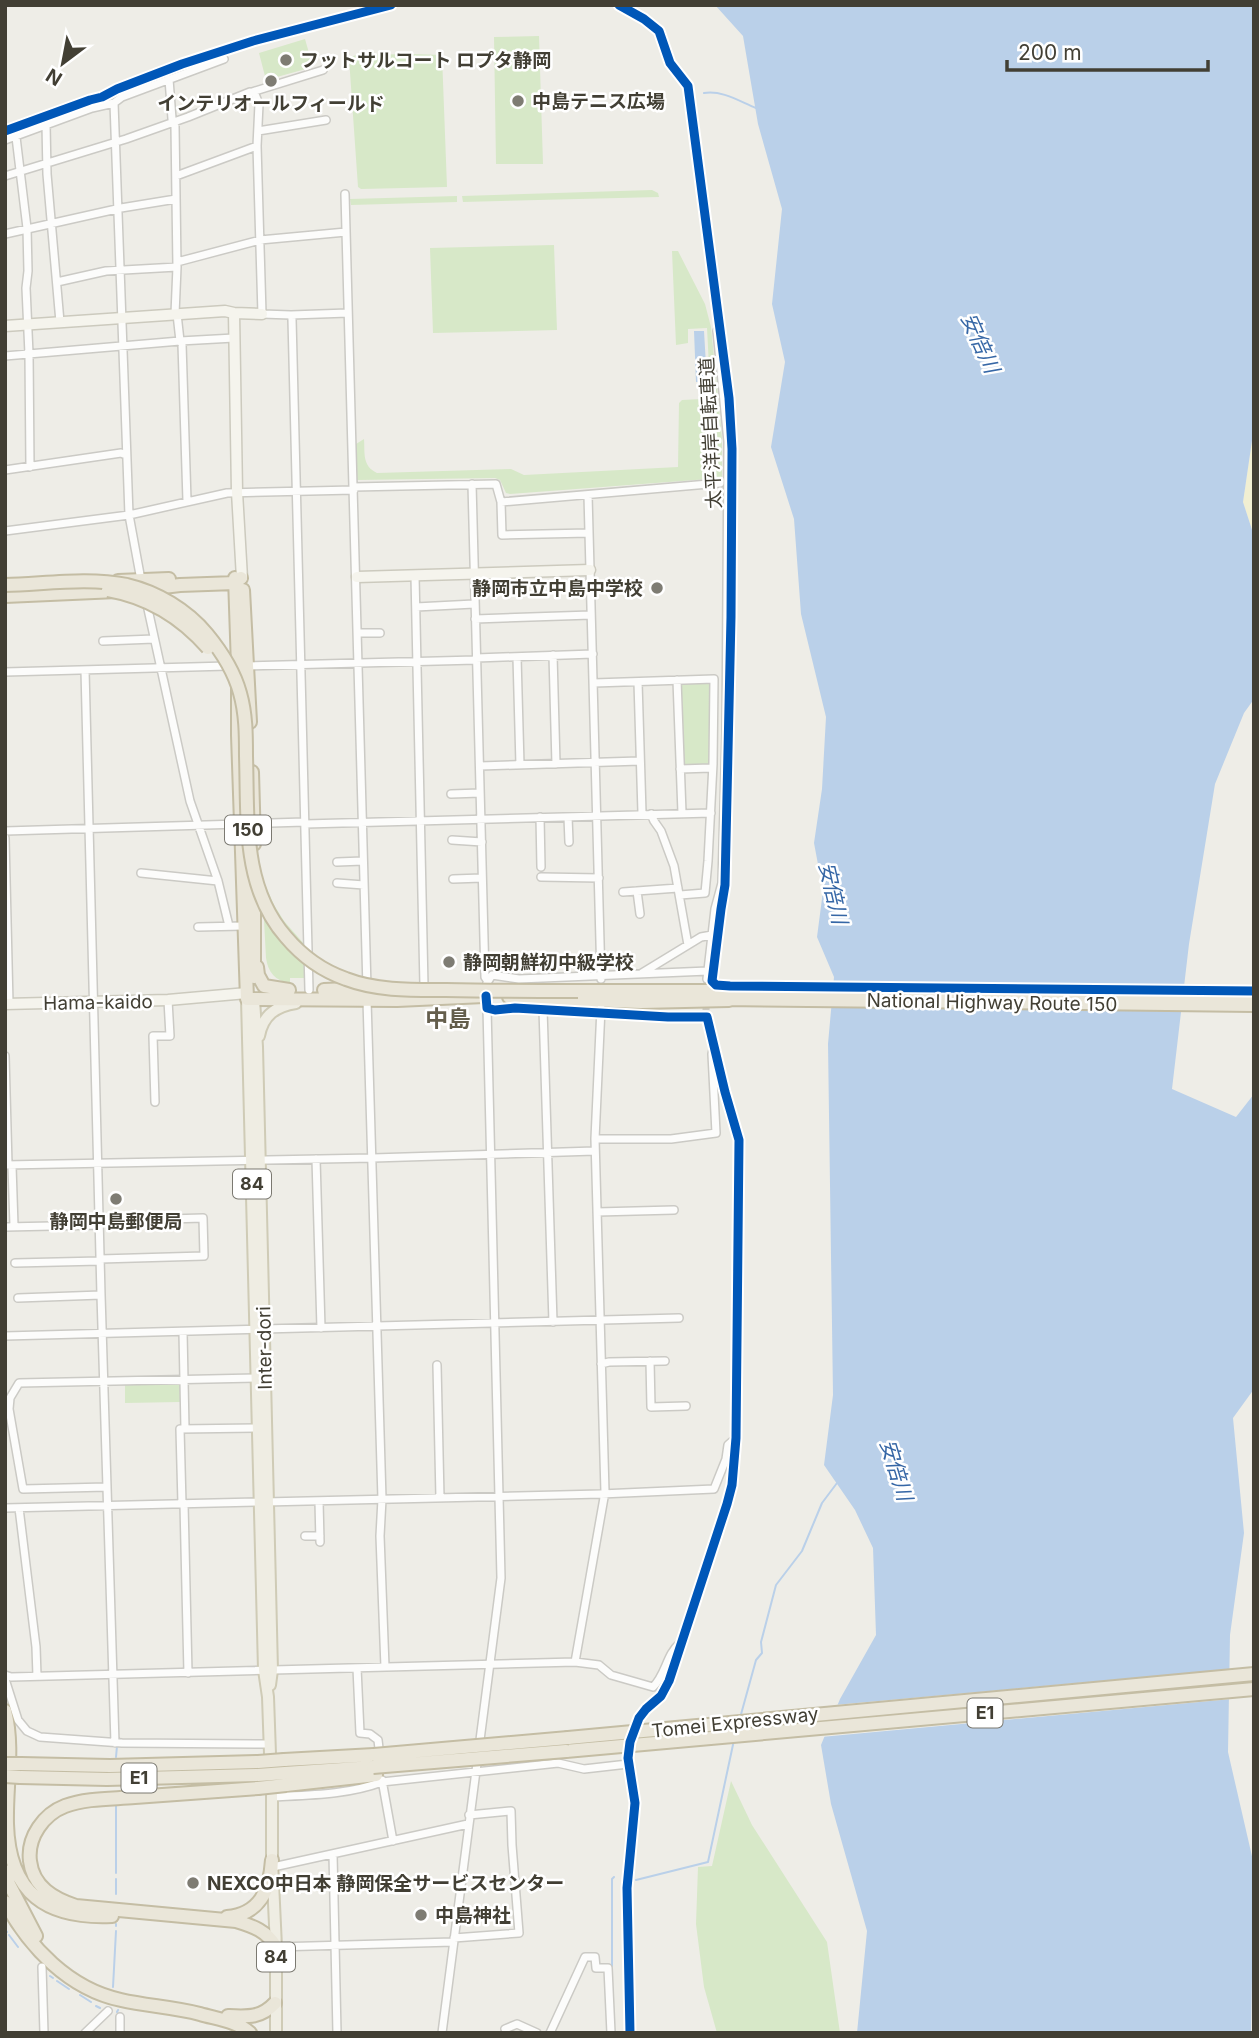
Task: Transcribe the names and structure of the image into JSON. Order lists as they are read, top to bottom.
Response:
{
  "streets": {
    "highway": [
      "150",
      "National Highway Route 150",
      "E1",
      "Tomei Expressway"
    ],
    "main road": ["84", "Inter-dori"],
    "street": ["Hama-kaido"],
    "cycle path": ["太平洋岸自転車道"]
  },
  "crossings": [
    ["150", "National Highway Route 150"],
    ["Hama-kaido", "National Highway Route 150"],
    ["Hama-kaido", "Inter-dori"],
    ["National Highway Route 150", "Inter-dori"]
  ],
  "districts": ["中島"],
  "water": ["安倍川"],
  "places": [
    "フットサルコート ロプタ静岡",
    "インテリオールフィールド",
    "中島テニス広場",
    "静岡市立中島中学校",
    "静岡朝鮮初中級学校",
    "静岡中島郵便局",
    "NEXCO中日本 静岡保全サービスセンター",
    "中島神社"
  ],
  "scale_bar": "200 m",
  "north": "bottom left"
}
